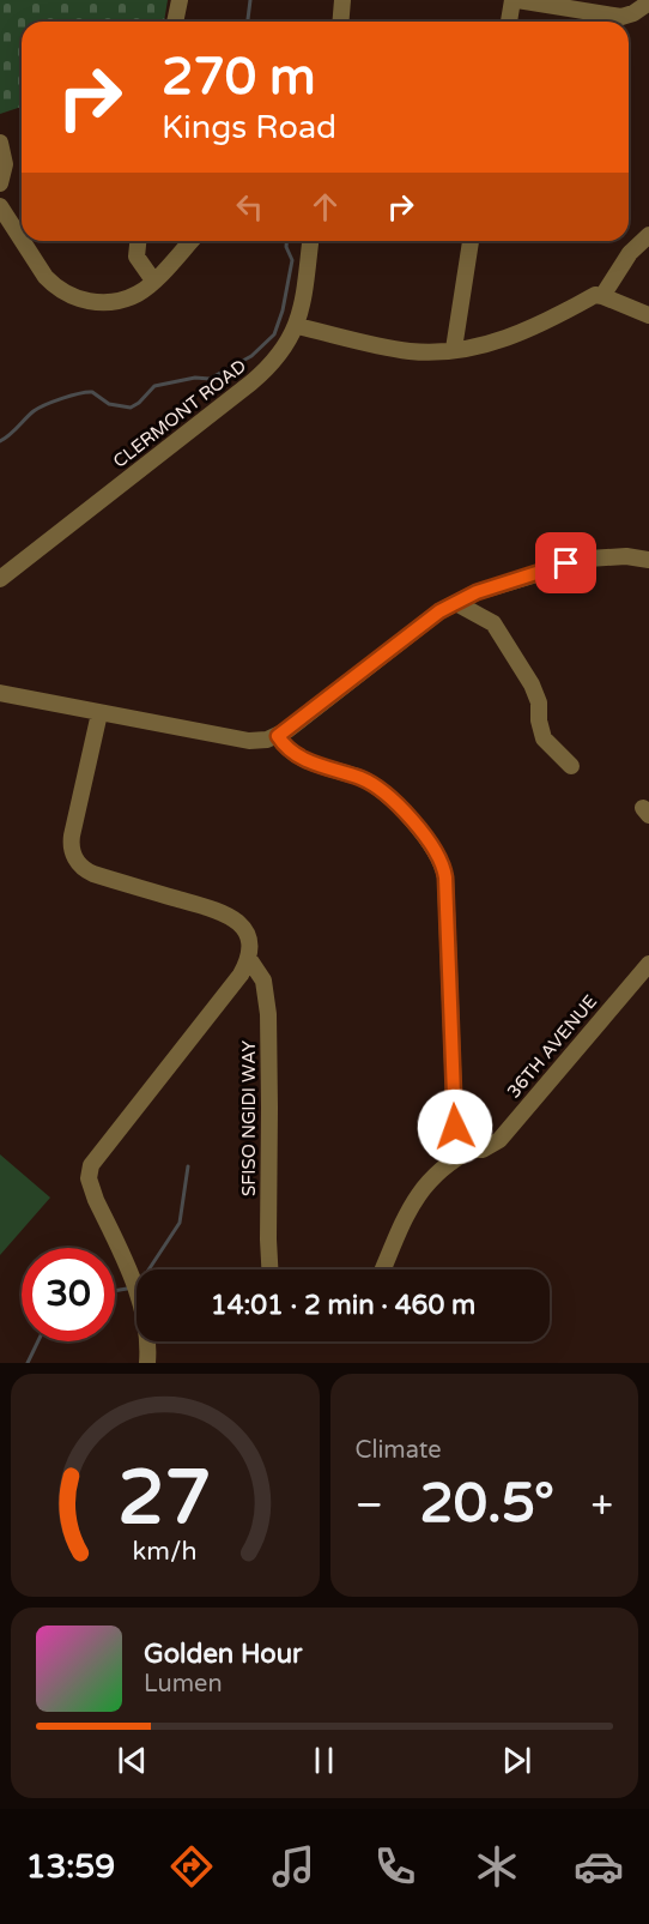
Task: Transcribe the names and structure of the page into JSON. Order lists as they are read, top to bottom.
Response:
{
  "streets": {
    "street": ["CLERMONT ROAD", "36TH AVENUE", "SFISO NGIDI WAY"]
  },
  "page": {
    "turn": ["270 m", "Kings Road"],
    "limit": "30",
    "trip": "14:01 · 2 min · 460 m",
    "tile": "Climate",
    "heat": ["−", "20.5°", "+"],
    "song": ["Golden Hour", "Lumen"],
    "tabs": "13:59",
    "gauge": ["27", "km/h"]
  }
}
